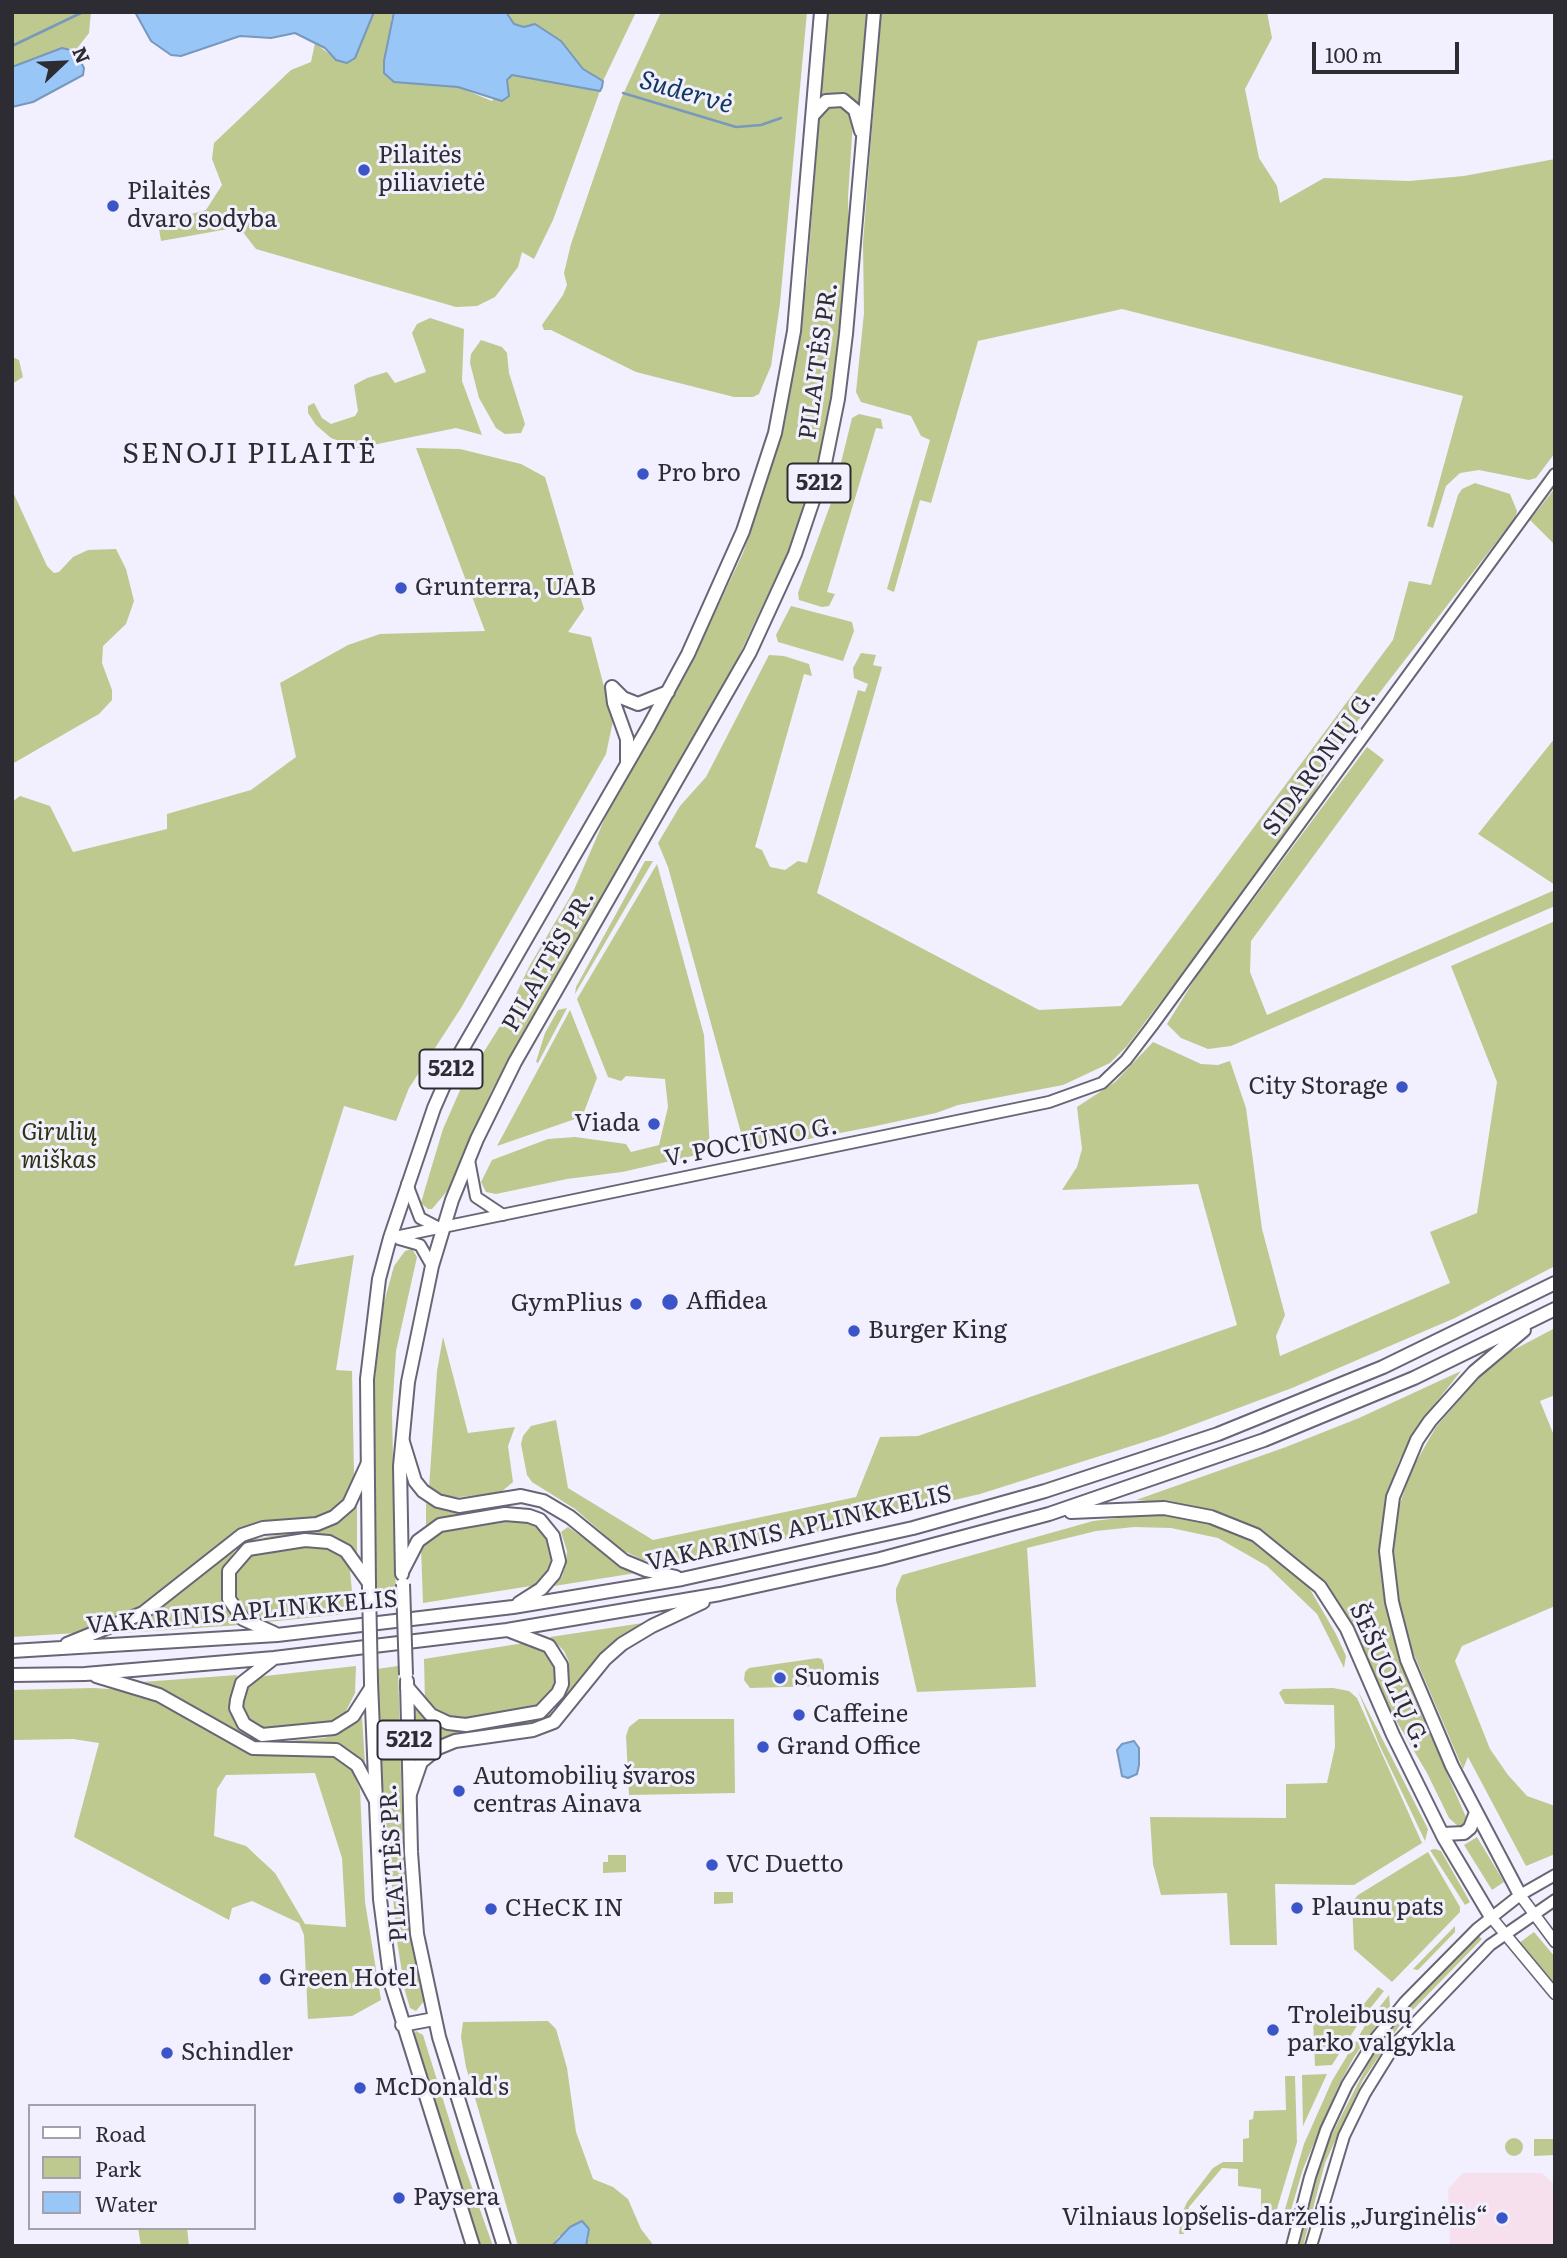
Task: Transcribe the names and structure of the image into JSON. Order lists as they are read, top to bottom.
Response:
{
  "streets": {
    "main road": [
      "PILAITĖS PR.",
      "5212",
      "SIDARONIŲ G.",
      "V. POCIŪNO G.",
      "VAKARINIS APLINKKELIS",
      "ŠEŠUOLIŲ G."
    ]
  },
  "crossings": [
    ["PILAITĖS PR.", "V. POCIŪNO G."],
    ["SIDARONIŲ G.", "V. POCIŪNO G."],
    ["VAKARINIS APLINKKELIS", "ŠEŠUOLIŲ G."]
  ],
  "districts": ["SENOJI PILAITĖ"],
  "water": ["Sudervė"],
  "parks": ["Girulių miškas"],
  "places": [
    "Pilaitės piliavietė",
    "Pilaitės dvaro sodyba",
    "Pro bro",
    "Grunterra, UAB",
    "City Storage",
    "Viada",
    "Affidea",
    "GymPlius",
    "Burger King",
    "Suomis",
    "Caffeine",
    "Grand Office",
    "Automobilių švaros centras Ainava",
    "VC Duetto",
    "Plaunu pats",
    "CHeCK IN",
    "Green Hotel",
    "Troleibusų parko valgykla",
    "Schindler",
    "McDonald's",
    "Paysera",
    "Vilniaus lopšelis-darželis „Jurginėlis“"
  ],
  "legend": ["Road", "Park", "Water"],
  "scale_bar": "100 m",
  "north": "top right"
}
